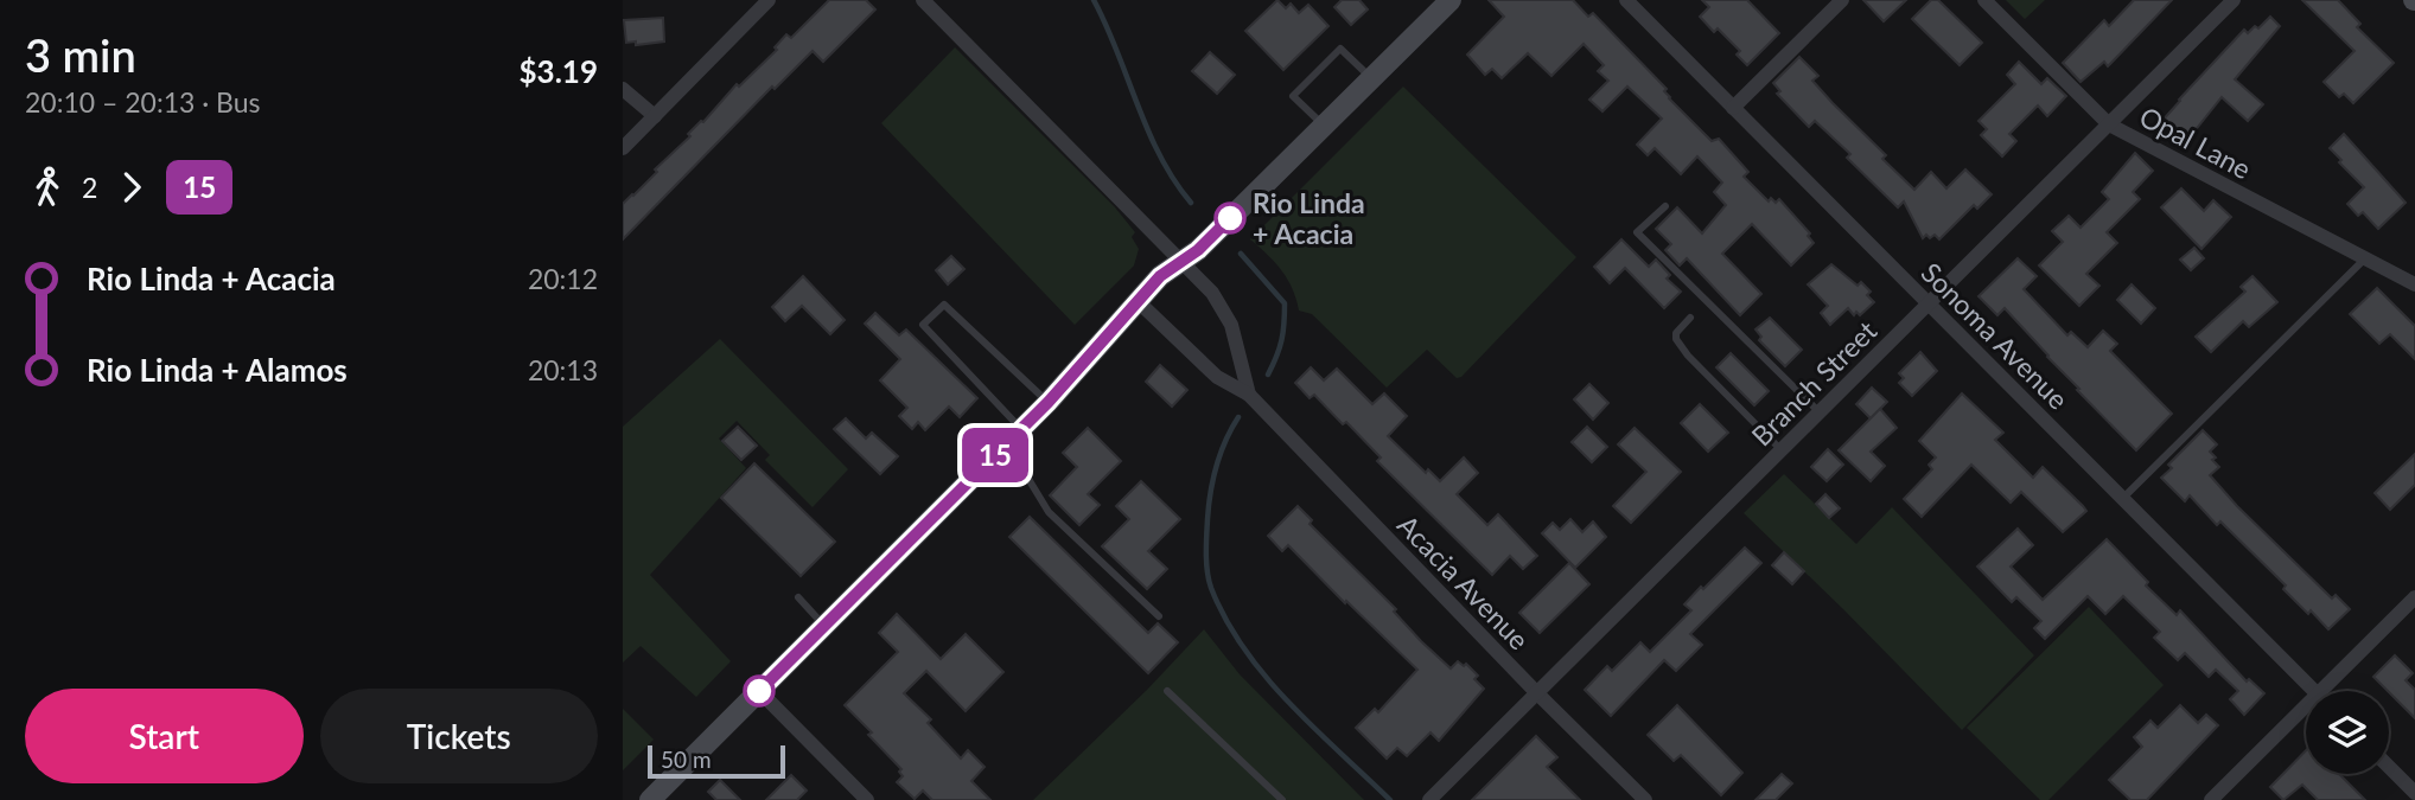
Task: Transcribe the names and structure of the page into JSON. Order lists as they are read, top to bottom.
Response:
{
  "streets": {
    "street": [
      "Opal Lane",
      "Sonoma Avenue",
      "Branch Street",
      "Acacia Avenue"
    ]
  },
  "crossings": [
    ["Opal Lane", "Branch Street"],
    ["Sonoma Avenue", "Branch Street"],
    ["Branch Street", "Acacia Avenue"]
  ],
  "places": ["Rio Linda + Acacia"],
  "lines": ["bus line 15"],
  "scale_bar": "50 m",
  "page": {
    "heading": ["3 min", "20:10 – 20:13 · Bus", "$3.19"],
    "on_map": "15",
    "legs": ["2", "15"],
    "list": [
      {
        "name": "Rio Linda + Acacia",
        "value": "20:12"
      },
      {
        "name": "Rio Linda + Alamos",
        "value": "20:13"
      }
    ],
    "buttons": ["Start", "Tickets"],
    "scale": "50 m"
  }
}
